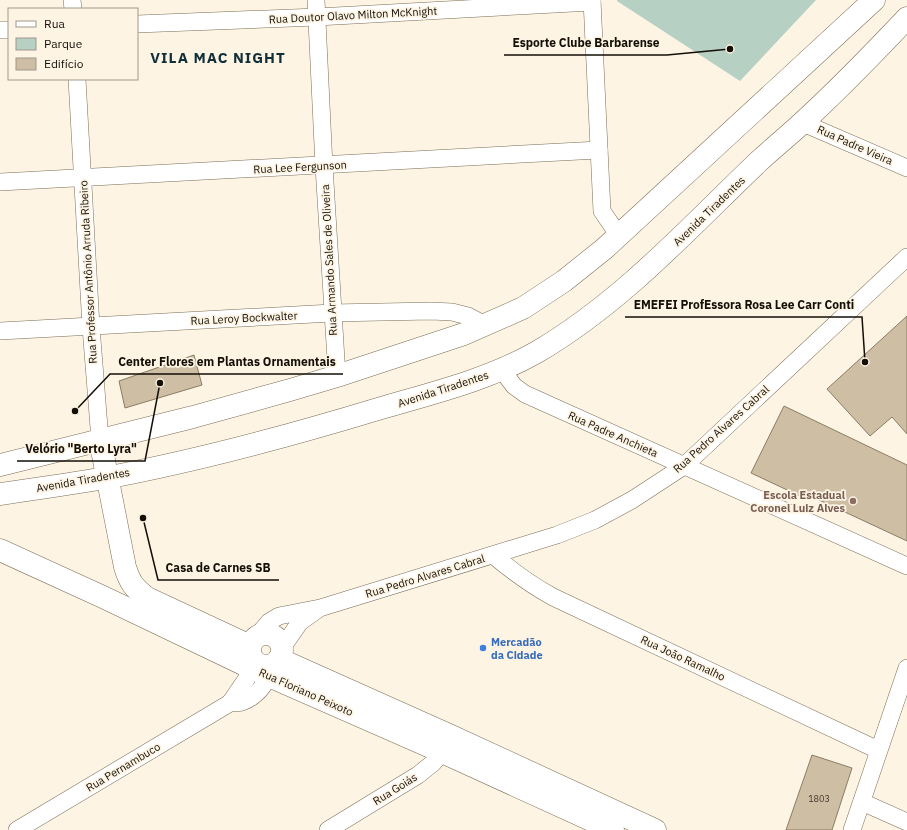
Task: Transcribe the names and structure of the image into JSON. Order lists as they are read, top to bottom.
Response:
{
  "streets": {
    "main road": ["Avenida Tiradentes", "Rua Professor Antônio Arruda Ribeiro", "Rua Floriano Peixoto"],
    "street": [
      "Rua Doutor Olavo Milton McKnight",
      "Rua Padre Vieira",
      "Rua Lee Fergunson",
      "Rua Armando Sales de Oliveira",
      "Rua Leroy Bockwalter",
      "Rua Pedro Alvares Cabral",
      "Rua Padre Anchieta",
      "Rua João Ramalho",
      "Rua Pernambuco",
      "Rua Goiás"
    ]
  },
  "crossings": [
    ["Rua Doutor Olavo Milton McKnight", "Rua Armando Sales de Oliveira"],
    ["Rua Padre Vieira", "Avenida Tiradentes"],
    ["Rua Lee Fergunson", "Rua Armando Sales de Oliveira"],
    ["Rua Lee Fergunson", "Rua Professor Antônio Arruda Ribeiro"],
    ["Avenida Tiradentes", "Rua Professor Antônio Arruda Ribeiro"],
    ["Avenida Tiradentes", "Rua Padre Anchieta"],
    ["Rua Armando Sales de Oliveira", "Rua Leroy Bockwalter"],
    ["Rua Professor Antônio Arruda Ribeiro", "Rua Leroy Bockwalter"],
    ["Rua Professor Antônio Arruda Ribeiro", "Rua Floriano Peixoto"],
    ["Rua Pedro Alvares Cabral", "Rua Padre Anchieta"],
    ["Rua Pedro Alvares Cabral", "Rua João Ramalho"],
    ["Rua Pedro Alvares Cabral", "Rua Floriano Peixoto"],
    ["Rua Pedro Alvares Cabral", "Rua Pernambuco"],
    ["Rua Floriano Peixoto", "Rua Pernambuco"],
    ["Rua Floriano Peixoto", "Rua Goiás"]
  ],
  "districts": ["VILA MAC NIGHT"],
  "places": [
    "Esporte Clube Barbarense",
    "EMEFEI ProfEssora Rosa Lee Carr Conti",
    "Velório \"Berto Lyra\"",
    "Center Flores em Plantas Ornamentais",
    "Escola Estadual Coronel Luiz Alves",
    "Casa de Carnes SB",
    "Mercadão da Cidade"
  ],
  "house_numbers": ["1803"],
  "legend": ["Rua", "Parque", "Edifício"]
}
